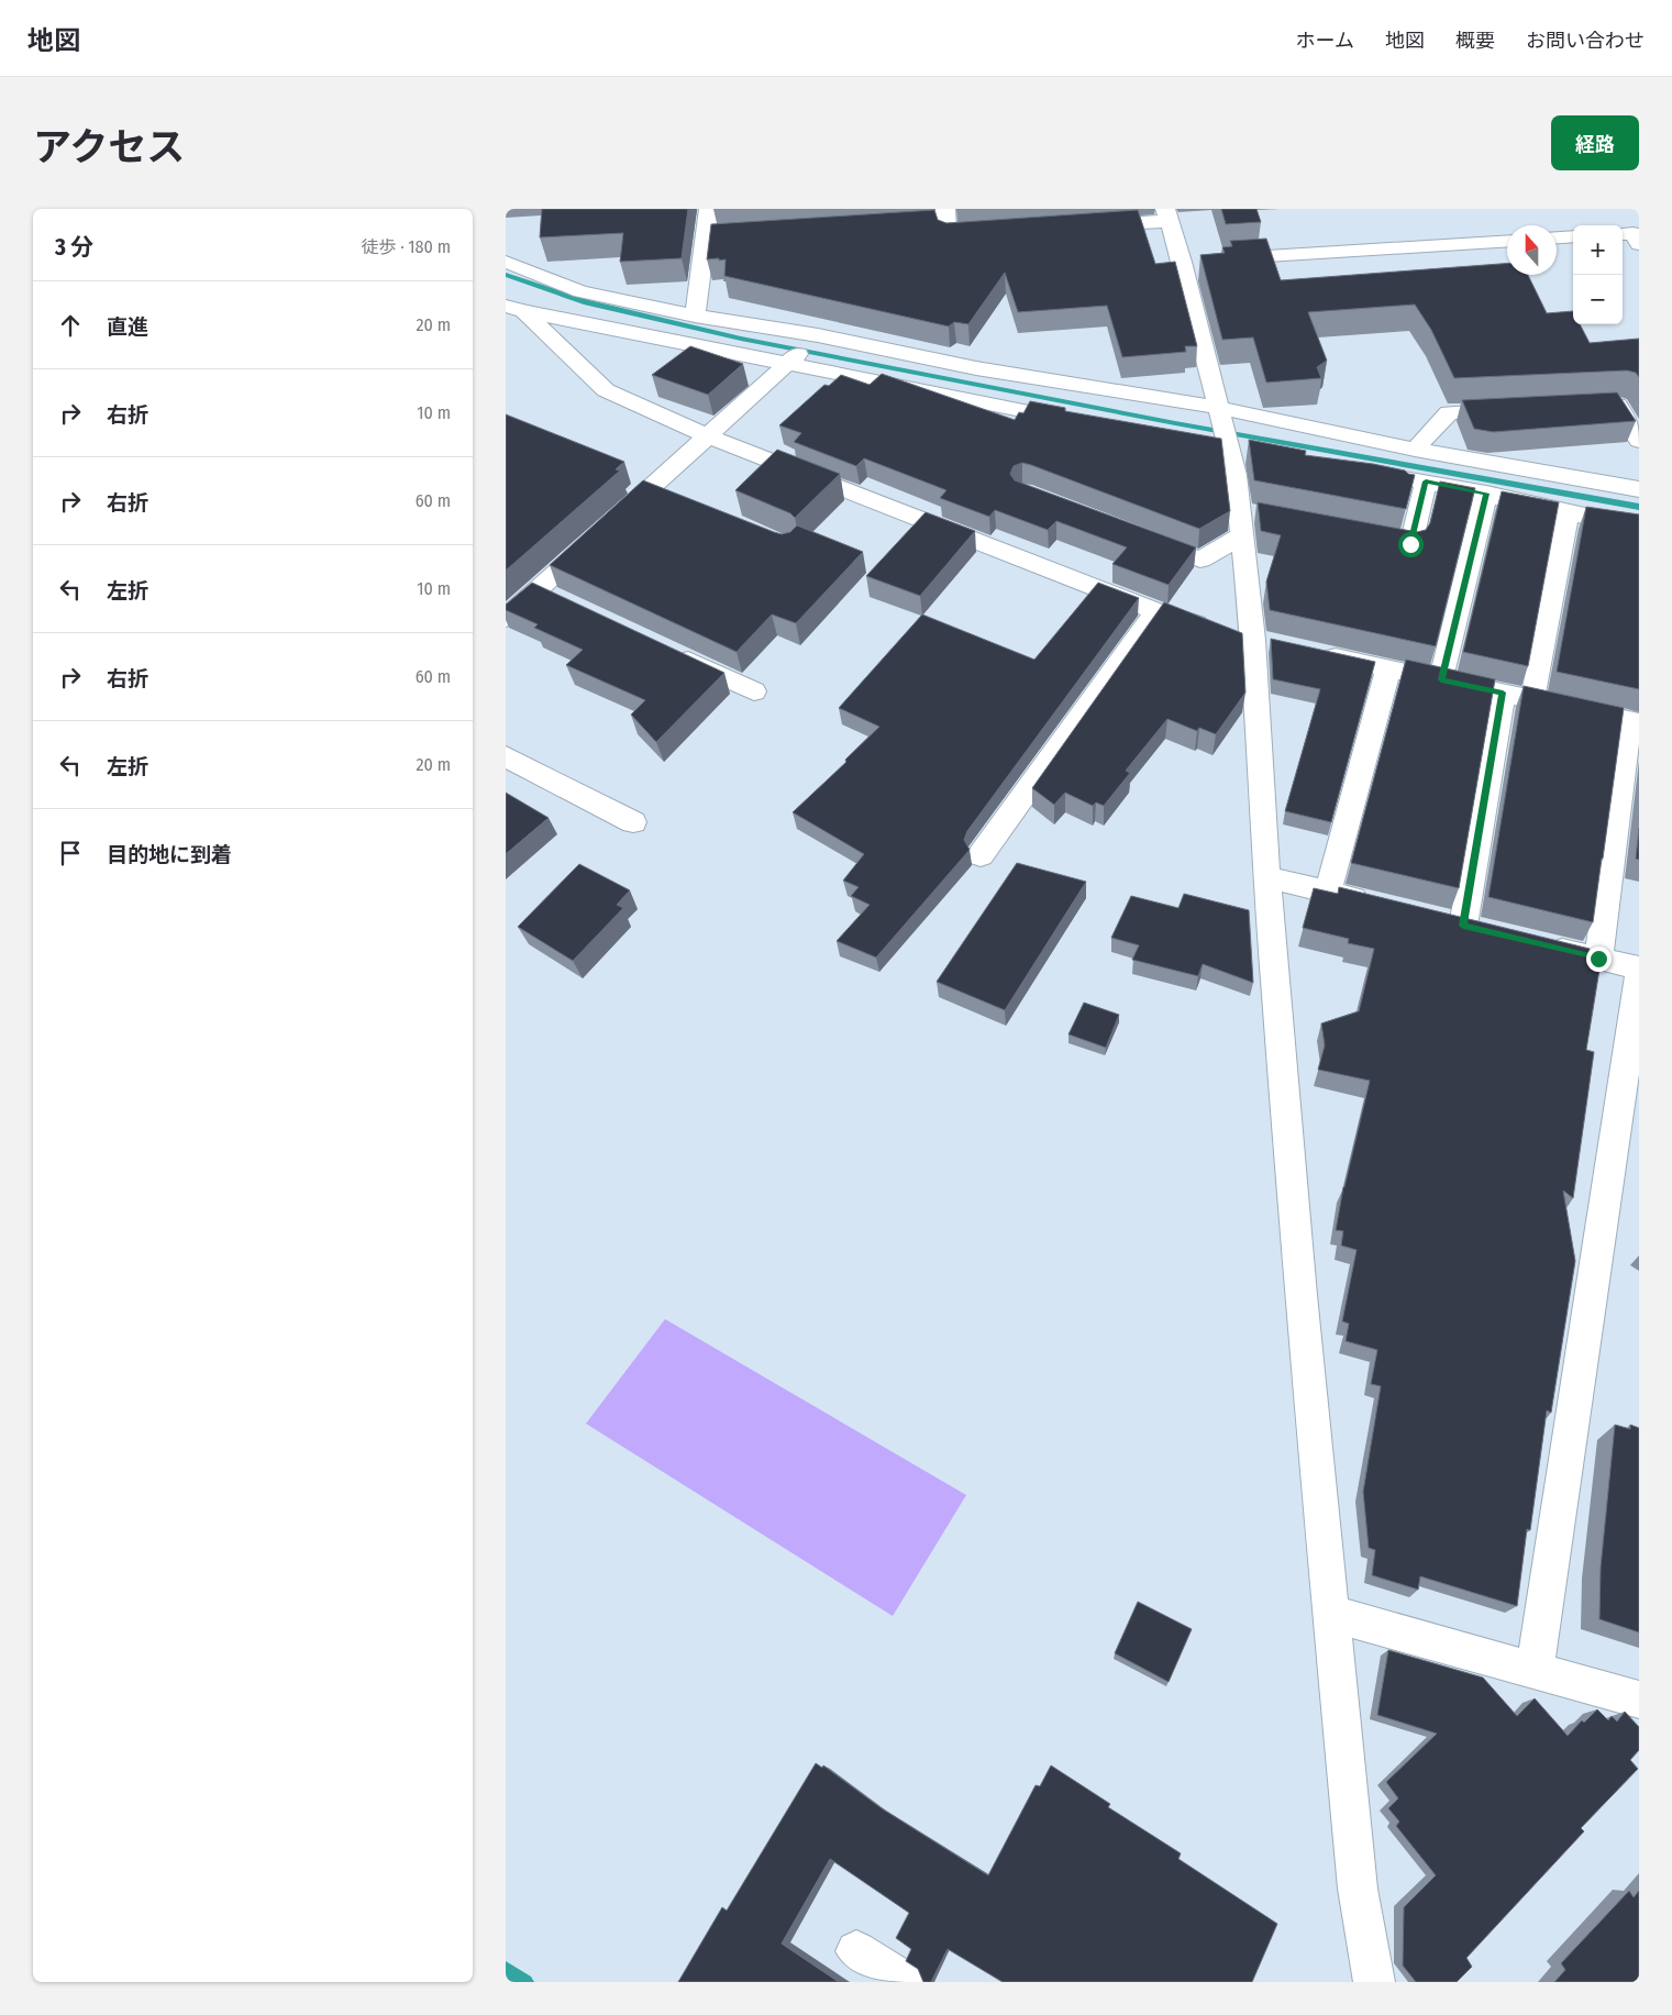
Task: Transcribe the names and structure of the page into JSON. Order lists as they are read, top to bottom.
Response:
{
  "north": "top",
  "page": {
    "header": "地図",
    "nav": [
      "ホーム",
      "地図",
      "概要",
      "お問い合わせ"
    ],
    "title": "アクセス",
    "buttons": "経路",
    "heading": ["3 分", "徒歩 · 180 m"],
    "map_buttons": ["+", "−"],
    "list": [
      ["直進", "20 m"],
      ["右折", "10 m"],
      ["右折", "60 m"],
      ["左折", "10 m"],
      ["右折", "60 m"],
      ["左折", "20 m"],
      "目的地に到着"
    ]
  }
}
